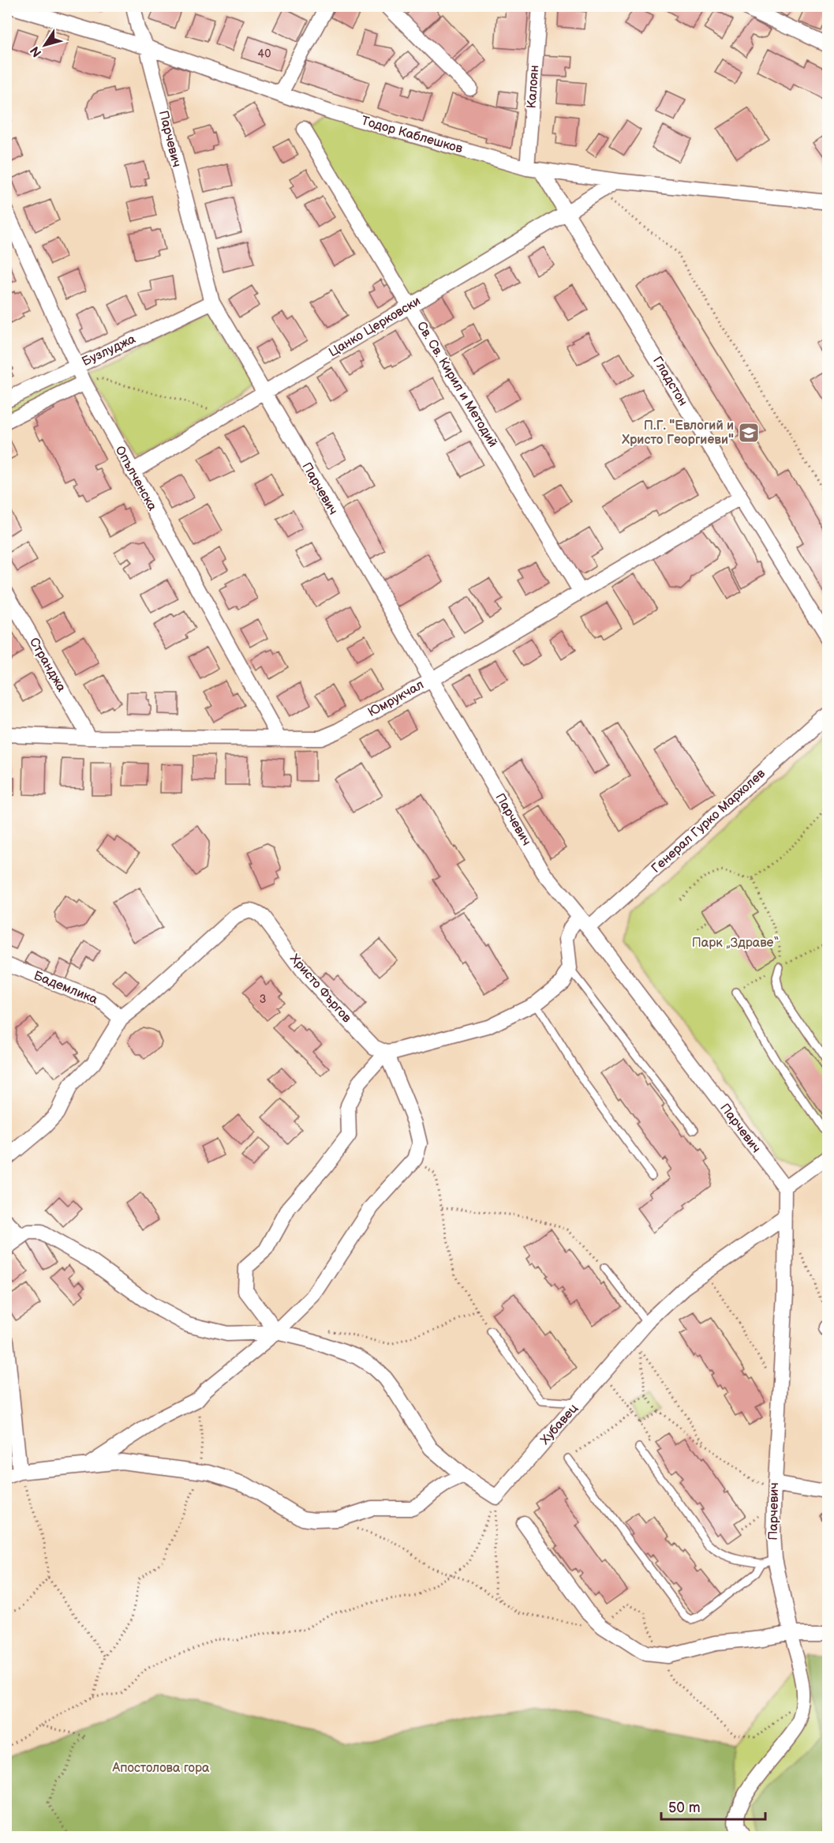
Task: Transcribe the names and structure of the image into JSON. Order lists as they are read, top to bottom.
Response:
{
  "streets": {
    "street": [
      "Калоян",
      "Тодор Каблешков",
      "Парчевич",
      "Цанко Церковски",
      "Бузлуджа",
      "Гладстон",
      "Св. Св. Кирил и Методий",
      "Опълченска",
      "Странджа",
      "Юмрукчал",
      "Генерал Гурко Мархолев",
      "Бадемлика",
      "Христо Фъргов",
      "Хубавец"
    ]
  },
  "crossings": [
    ["Калоян", "Тодор Каблешков"],
    ["Калоян", "Гладстон"],
    ["Тодор Каблешков", "Парчевич"],
    ["Тодор Каблешков", "Цанко Церковски"],
    ["Тодор Каблешков", "Гладстон"],
    ["Парчевич", "Цанко Церковски"],
    ["Парчевич", "Бузлуджа"],
    ["Парчевич", "Юмрукчал"],
    ["Парчевич", "Генерал Гурко Мархолев"],
    ["Парчевич", "Хубавец"],
    ["Цанко Церковски", "Гладстон"],
    ["Цанко Церковски", "Св. Св. Кирил и Методий"],
    ["Цанко Церковски", "Опълченска"],
    ["Бузлуджа", "Опълченска"],
    ["Гладстон", "Юмрукчал"],
    ["Св. Св. Кирил и Методий", "Юмрукчал"],
    ["Опълченска", "Юмрукчал"],
    ["Странджа", "Юмрукчал"],
    ["Бадемлика", "Христо Фъргов"]
  ],
  "parks": ["Парк „Здраве“", "Апостолова гора"],
  "places": {
    "school or university": ["П.Г. \"Евлогий и Христо Георгиеви\""]
  },
  "house_numbers": ["40", "3"],
  "scale_bar": "50 m",
  "north": "bottom left"
}
